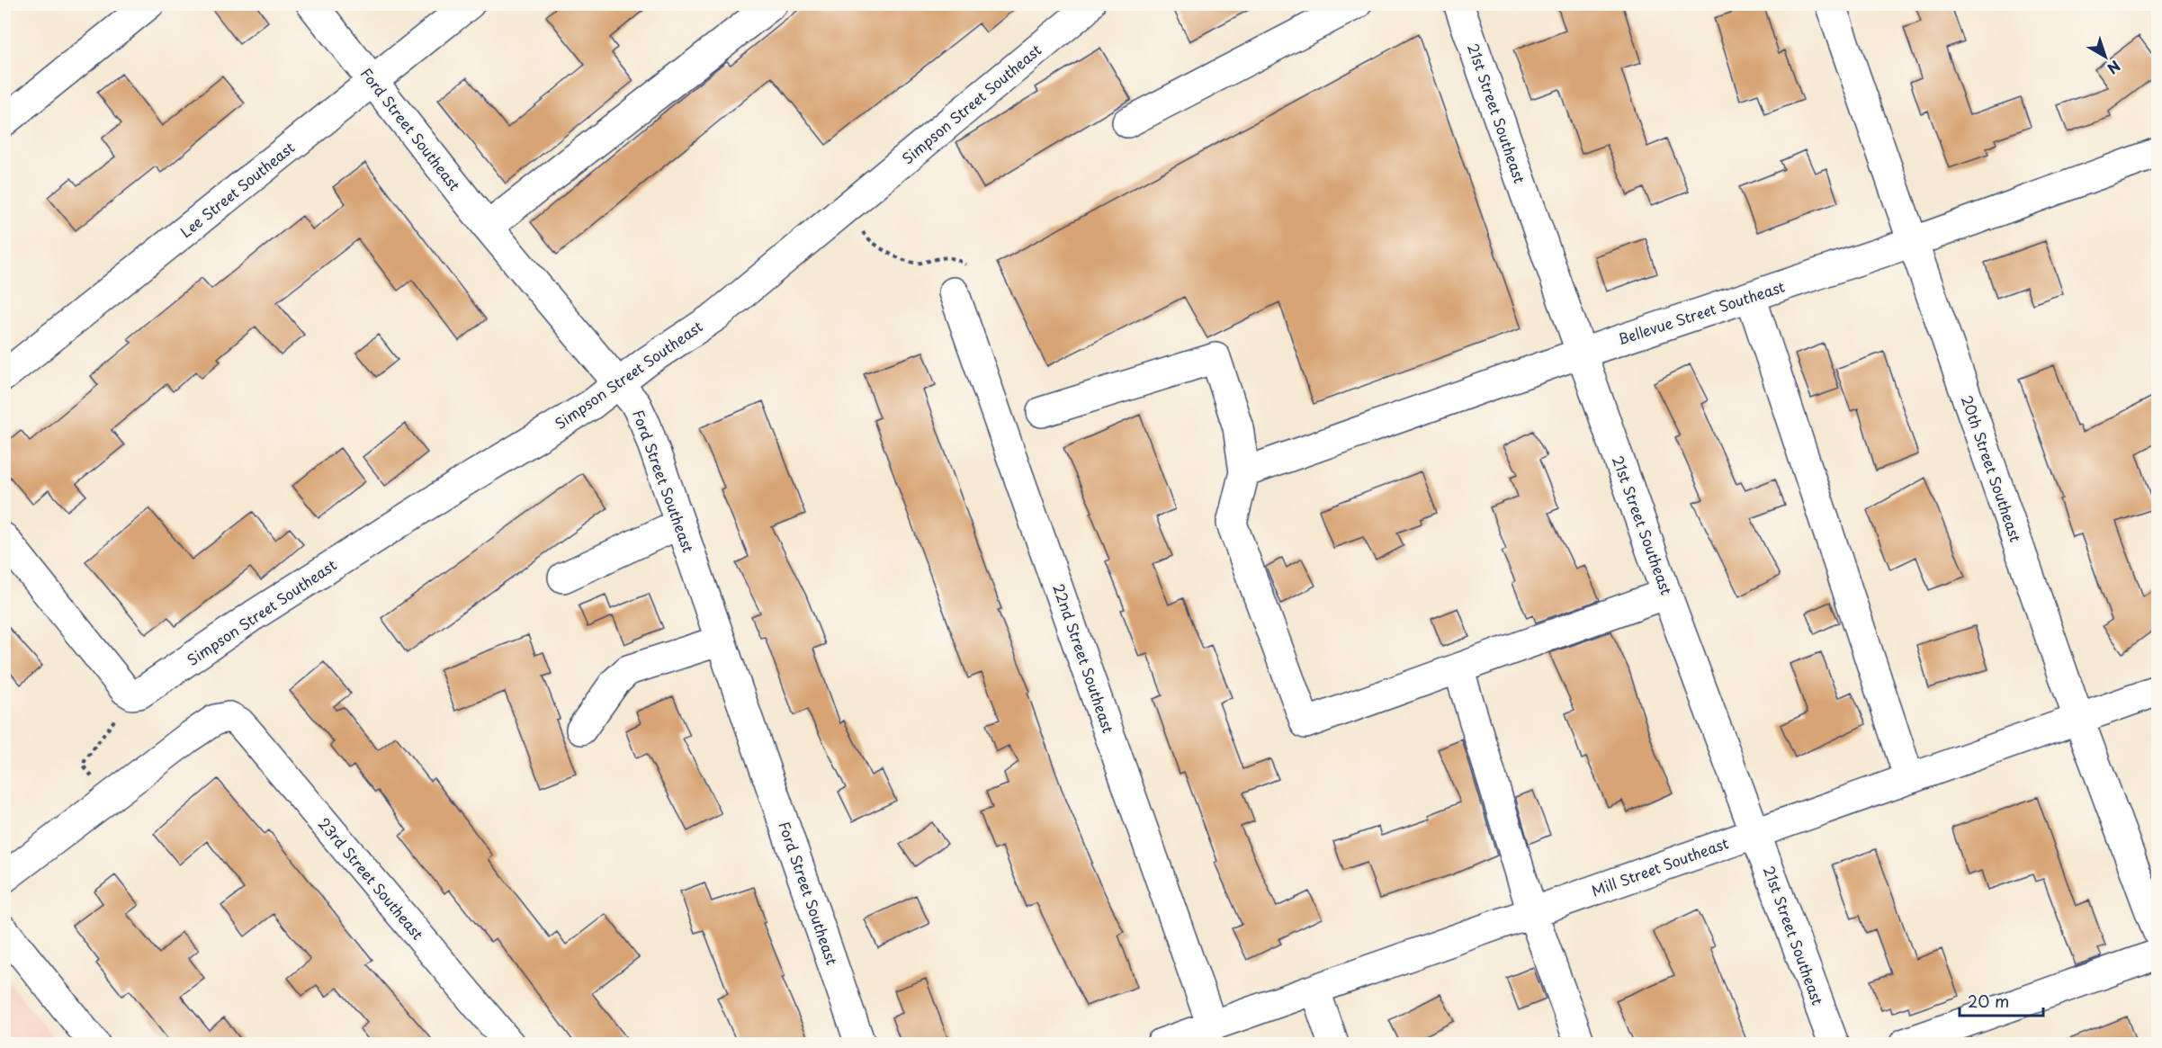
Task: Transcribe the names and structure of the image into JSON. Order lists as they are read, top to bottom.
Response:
{
  "streets": {
    "street": [
      "Simpson Street Southeast",
      "21st Street Southeast",
      "Ford Street Southeast",
      "Lee Street Southeast",
      "Bellevue Street Southeast",
      "20th Street Southeast",
      "22nd Street Southeast",
      "Mill Street Southeast",
      "23rd Street Southeast"
    ]
  },
  "crossings": [
    ["Simpson Street Southeast", "Ford Street Southeast"],
    ["21st Street Southeast", "Bellevue Street Southeast"],
    ["21st Street Southeast", "Mill Street Southeast"],
    ["Ford Street Southeast", "Lee Street Southeast"],
    ["Bellevue Street Southeast", "20th Street Southeast"],
    ["20th Street Southeast", "Mill Street Southeast"],
    ["22nd Street Southeast", "Mill Street Southeast"]
  ],
  "scale_bar": "20 m",
  "north": "bottom right"
}
